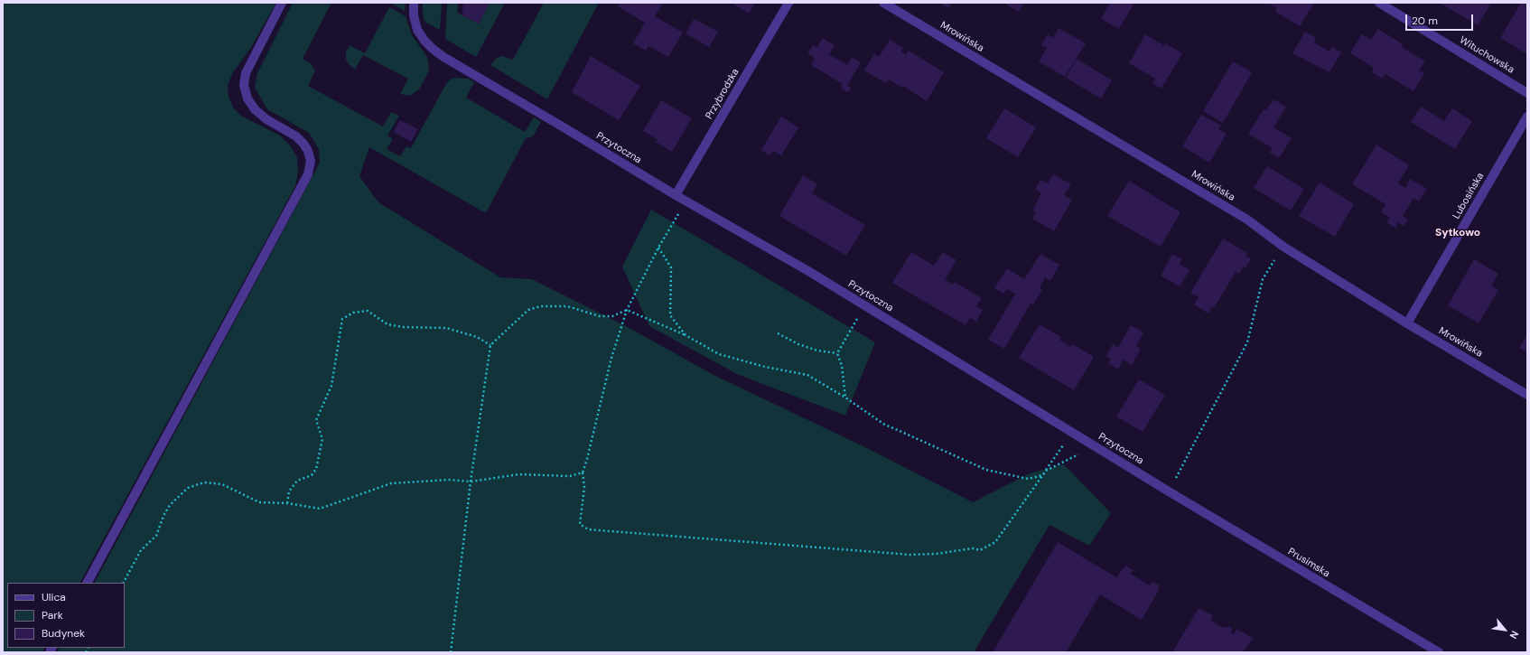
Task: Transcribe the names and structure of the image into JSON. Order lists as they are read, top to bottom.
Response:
{
  "streets": {
    "street": [
      "Mrowińska",
      "Wituchowska",
      "Przybrodzka",
      "Przytoczna",
      "Lubosińska",
      "Prusimska"
    ]
  },
  "crossings": [
    ["Mrowińska", "Lubosińska"],
    ["Przybrodzka", "Przytoczna"],
    ["Przytoczna", "Prusimska"]
  ],
  "districts": ["Sytkowo"],
  "legend": ["Ulica", "Park", "Budynek"],
  "scale_bar": "20 m",
  "north": "bottom right"
}
